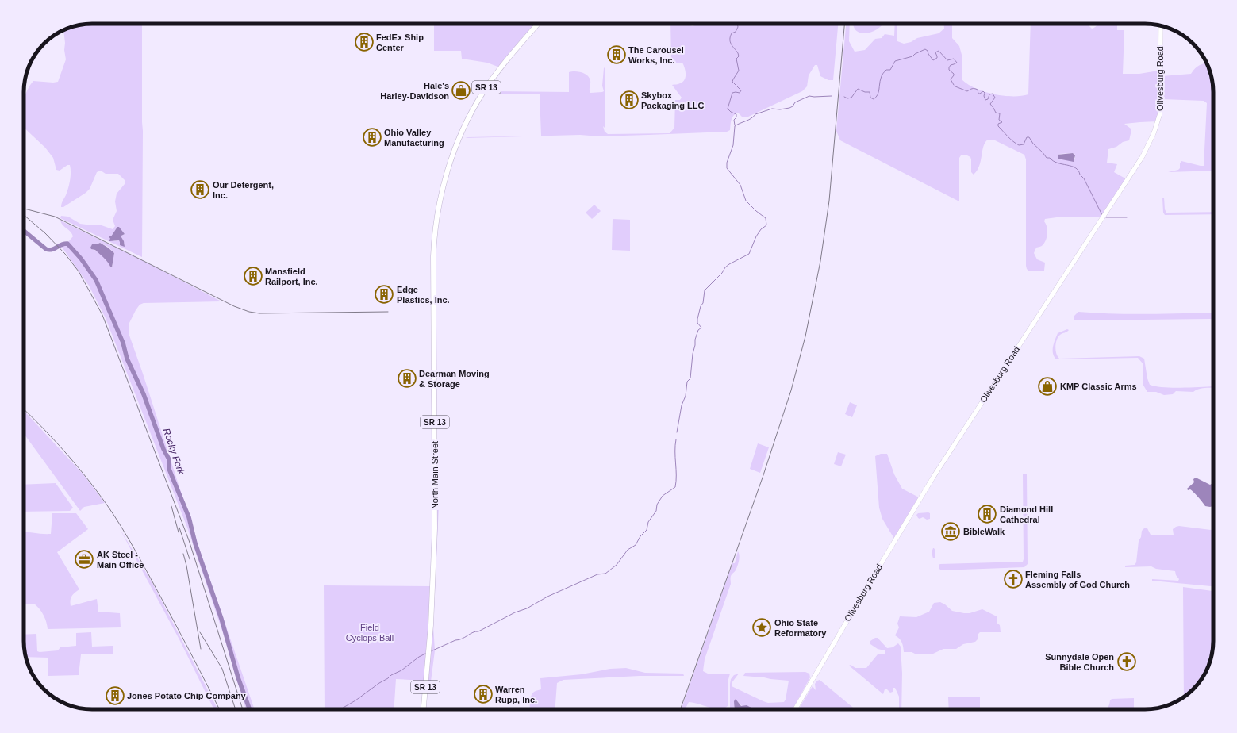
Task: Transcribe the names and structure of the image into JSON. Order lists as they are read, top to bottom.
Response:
{
  "streets": {
    "highway": ["SR 13", "North Main Street"],
    "main road": ["Olivesburg Road"]
  },
  "water": ["Rocky Fork"],
  "parks": ["Field Cyclops Ball"],
  "places": {
    "building": [
      "FedEx Ship Center",
      "The Carousel Works, Inc.",
      "Skybox Packaging LLC",
      "Ohio Valley Manufacturing",
      "Our Detergent, Inc.",
      "Mansfield Railport, Inc.",
      "Edge Plastics, Inc.",
      "Dearman Moving & Storage",
      "Diamond Hill Cathedral",
      "Warren Rupp, Inc.",
      "Jones Potato Chip Company"
    ],
    "shop": ["Hale's Harley-Davidson", "KMP Classic Arms"],
    "museum": ["BibleWalk"],
    "office": ["AK Steel - Main Office"],
    "church": ["Fleming Falls Assembly of God Church", "Sunnydale Open Bible Church"],
    "place": ["Ohio State Reformatory"]
  }
}
